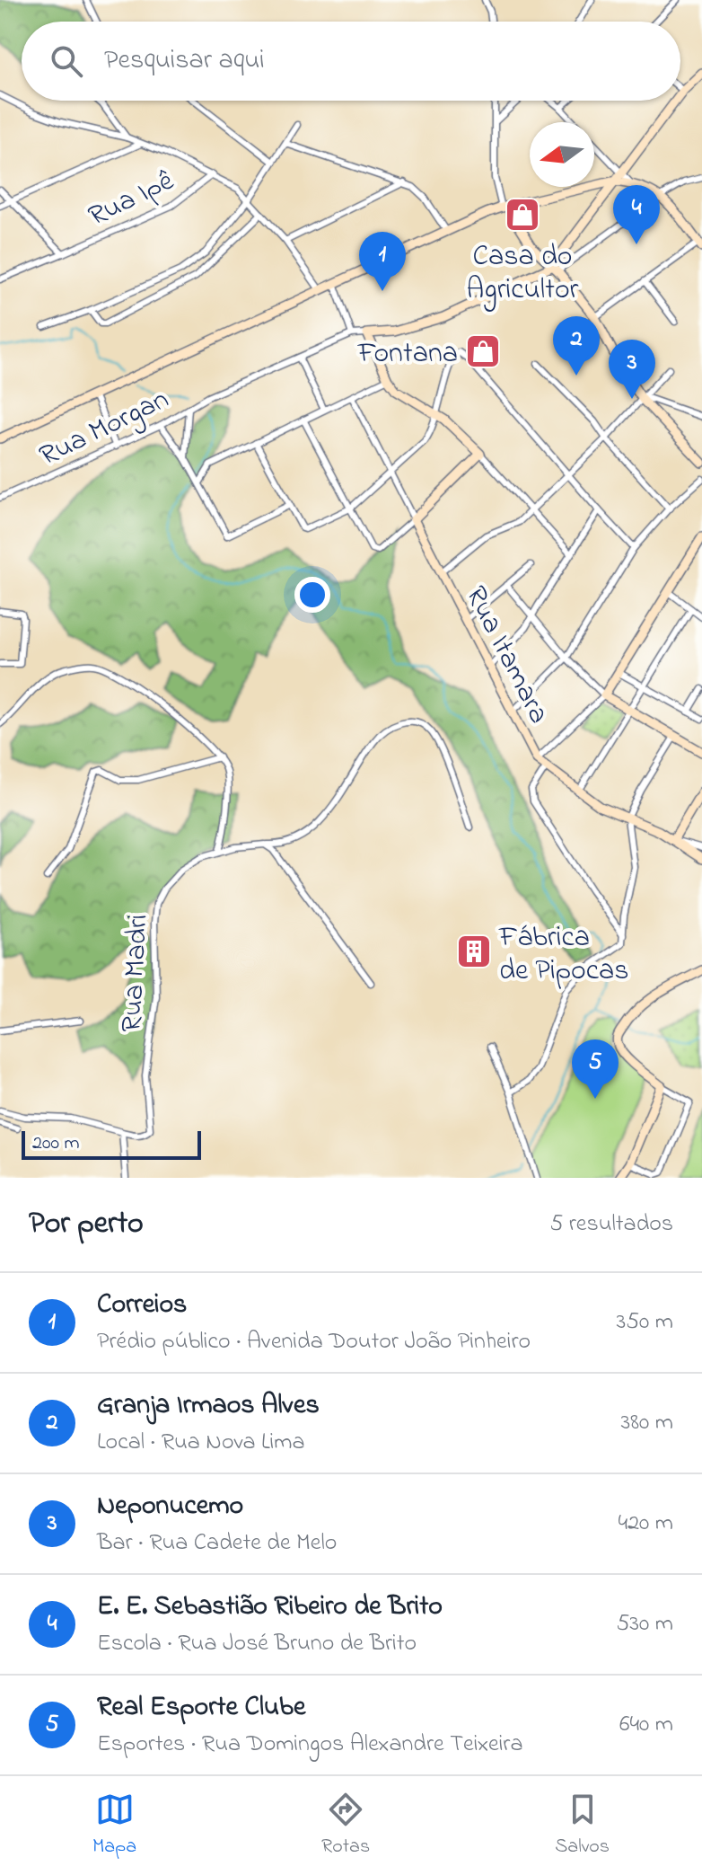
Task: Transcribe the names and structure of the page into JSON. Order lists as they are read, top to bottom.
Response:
{
  "streets": {
    "street": [
      "Rua Ipê",
      "Rua Morgan",
      "Rua Itamara",
      "Rua Madri"
    ]
  },
  "places": {
    "shop": ["Casa do Agricultor", "Fontana"],
    "building": ["Fábrica de Pipocas"]
  },
  "scale_bar": "200 m",
  "north": "left",
  "page": {
    "search": "Pesquisar aqui",
    "pins": [
      "4",
      "1",
      "2",
      "3",
      "5"
    ],
    "scale": "200 m",
    "heading": ["Por perto", "5 resultados"],
    "list": [
      {
        "mark": "1",
        "name": "Correios",
        "note": "Prédio público · Avenida Doutor João Pinheiro",
        "value": "350 m"
      },
      {
        "mark": "2",
        "name": "Granja Irmaos Alves",
        "note": "Local · Rua Nova Lima",
        "value": "380 m"
      },
      {
        "mark": "3",
        "name": "Neponucemo",
        "note": "Bar · Rua Cadete de Melo",
        "value": "420 m"
      },
      {
        "mark": "4",
        "name": "E. E. Sebastião Ribeiro de Brito",
        "note": "Escola · Rua José Bruno de Brito",
        "value": "530 m"
      },
      {
        "mark": "5",
        "name": "Real Esporte Clube",
        "note": "Esportes · Rua Domingos Alexandre Teixeira",
        "value": "640 m"
      }
    ],
    "nav": ["Mapa", "Rotas", "Salvos"]
  }
}
